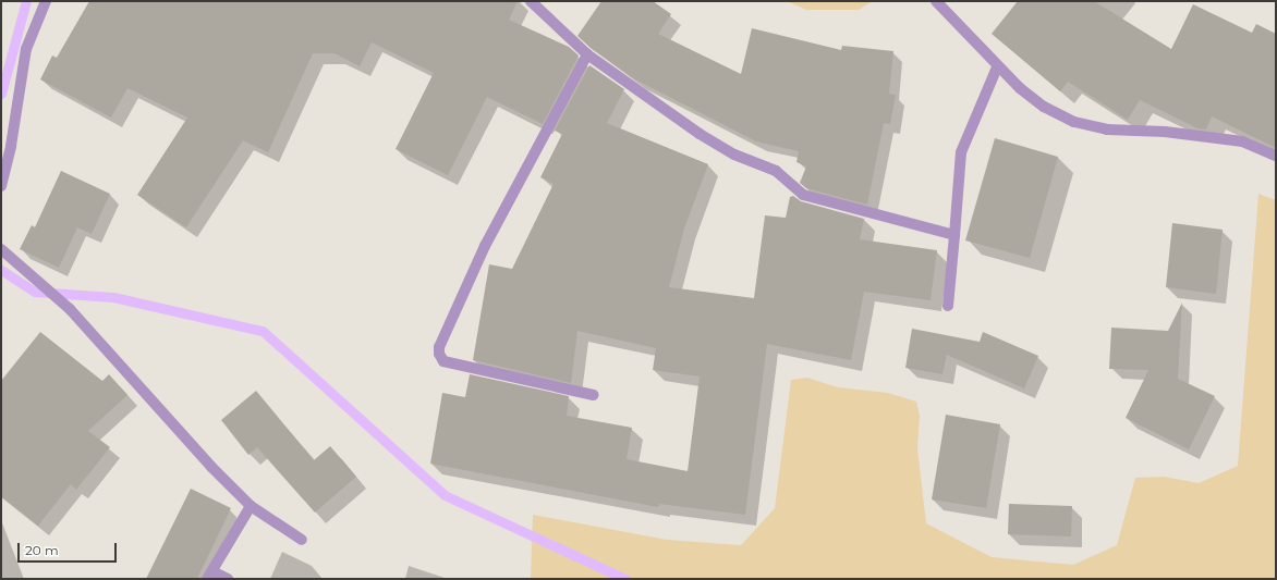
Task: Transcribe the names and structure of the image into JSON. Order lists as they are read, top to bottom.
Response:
{
  "scale_bar": "20 m"
}
